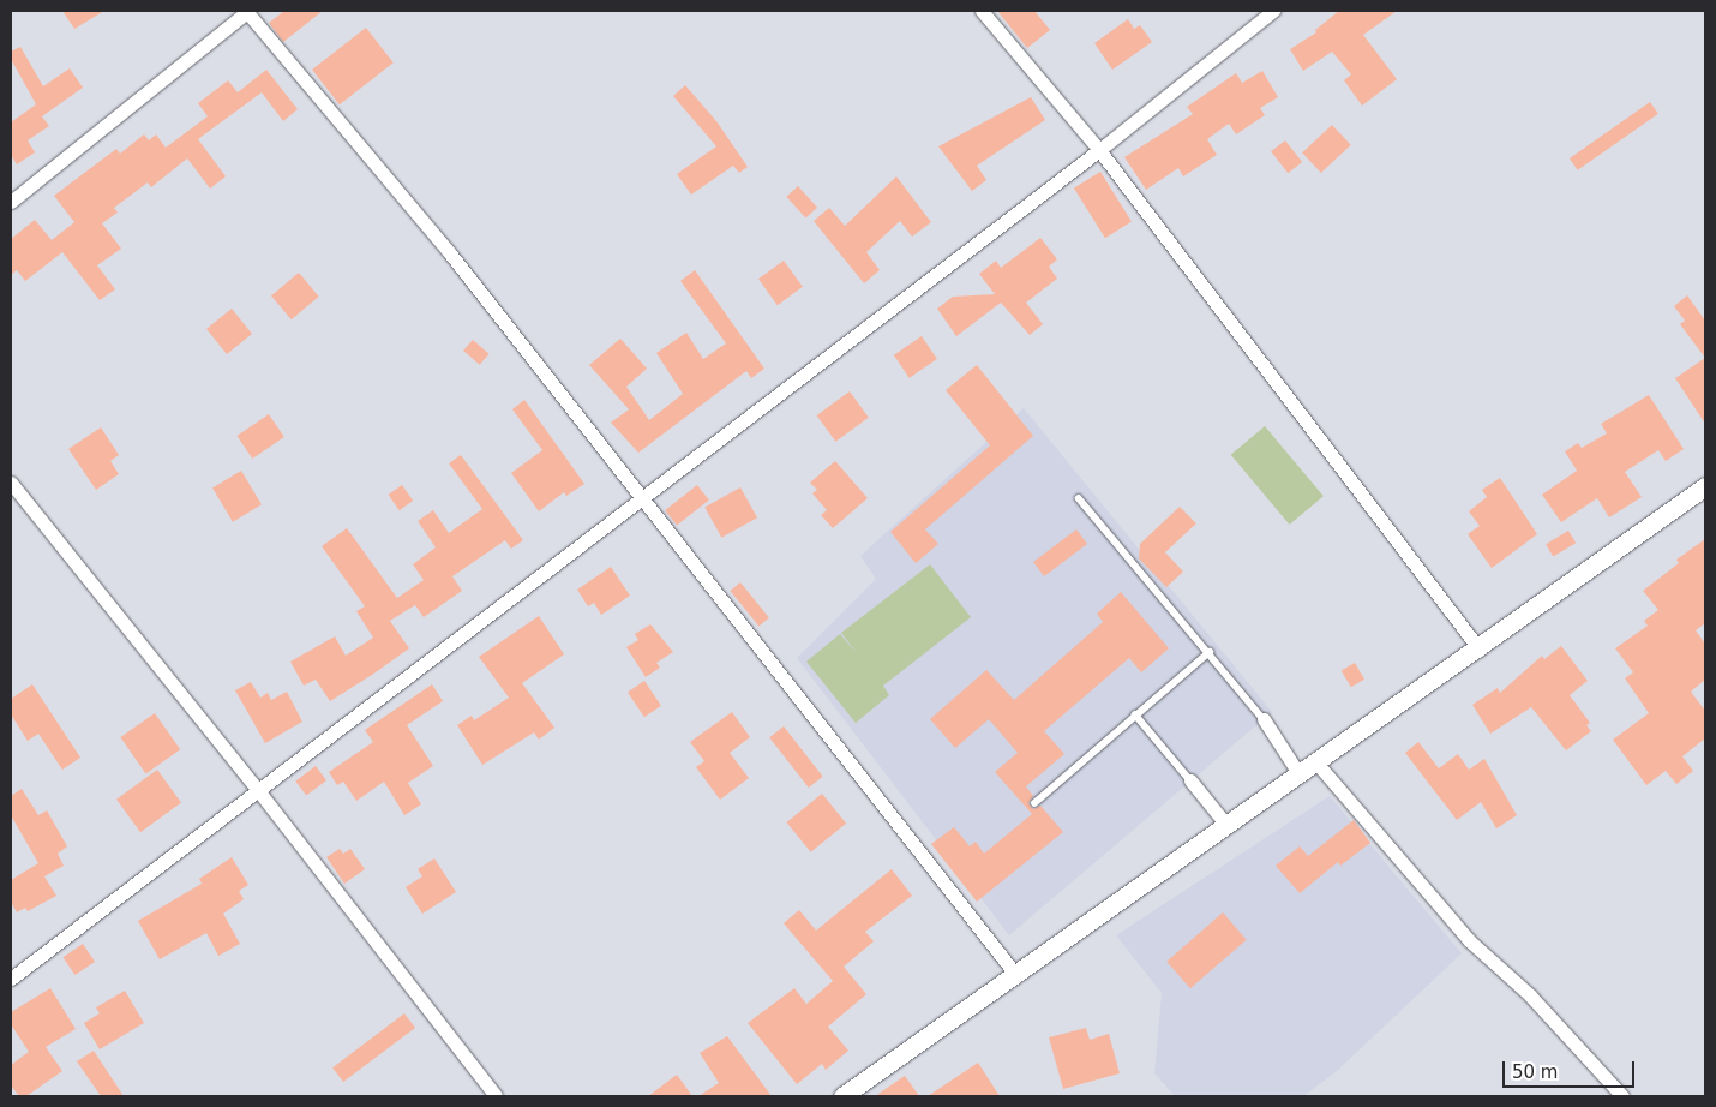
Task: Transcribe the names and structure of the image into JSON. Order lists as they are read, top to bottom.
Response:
{
  "scale_bar": "50 m"
}
